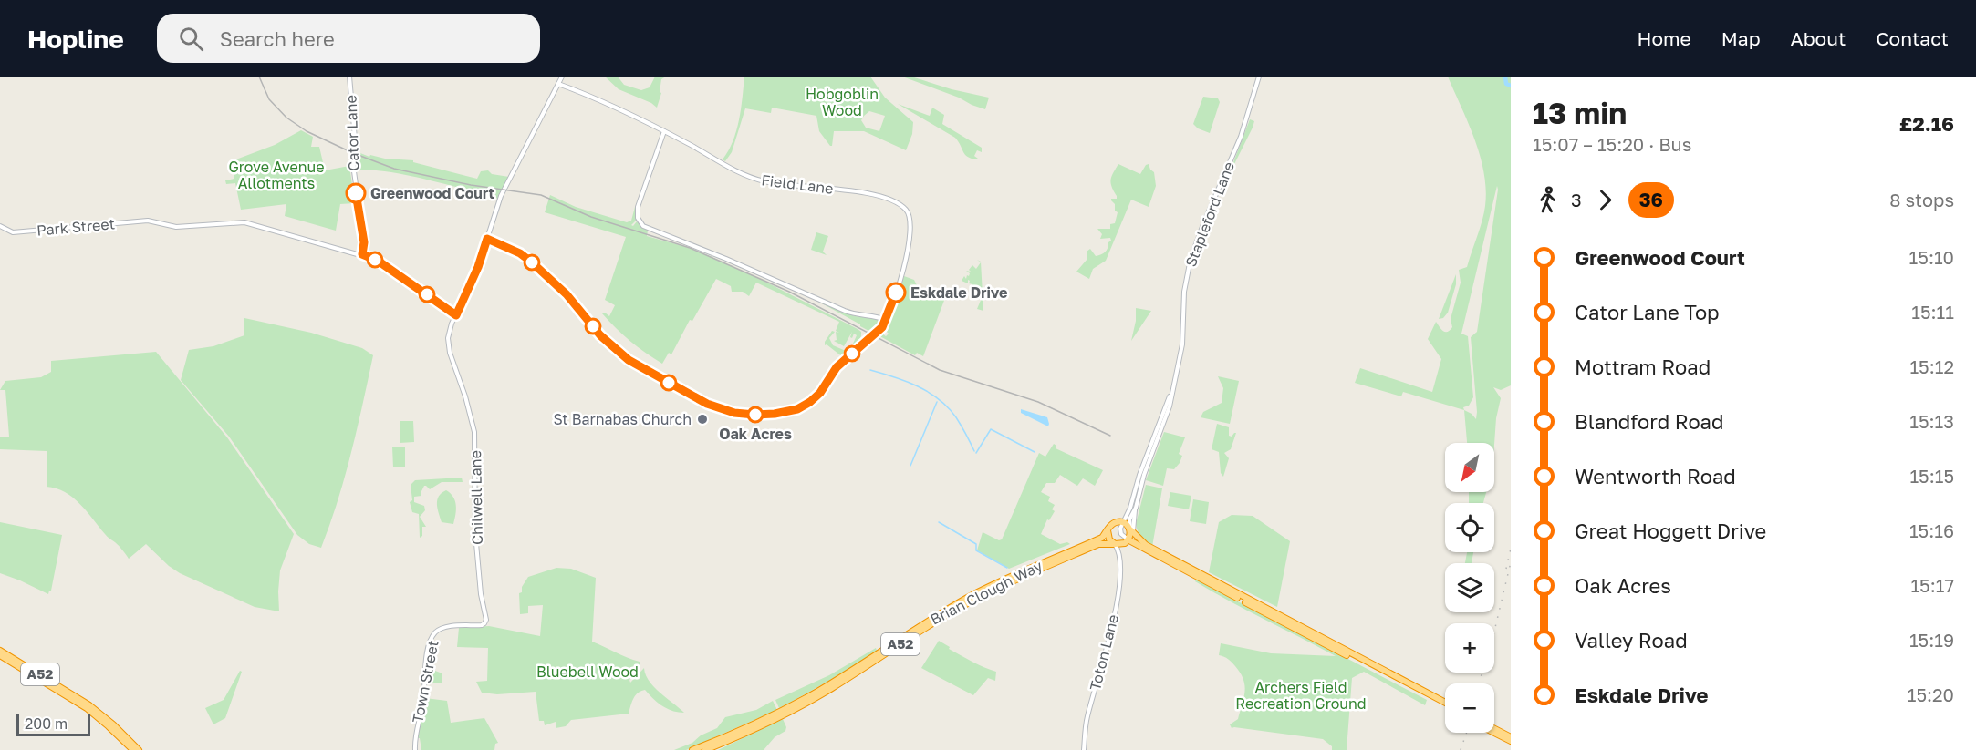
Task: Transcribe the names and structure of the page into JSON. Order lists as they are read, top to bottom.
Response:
{
  "streets": {
    "highway": ["Brian Clough Way", "A52"],
    "street": [
      "Cator Lane",
      "Field Lane",
      "Stapleford Lane",
      "Park Street",
      "Chilwell Lane",
      "Toton Lane",
      "Town Street"
    ]
  },
  "crossings": [
    ["Cator Lane", "Park Street"],
    ["Field Lane", "Chilwell Lane"],
    ["Park Street", "Chilwell Lane"],
    ["Chilwell Lane", "Town Street"],
    ["Brian Clough Way", "Toton Lane"]
  ],
  "parks": [
    "Hobgoblin Wood",
    "Grove Avenue Allotments",
    "Bluebell Wood",
    "Archers Field Recreation Ground"
  ],
  "places": [
    "Greenwood Court",
    "Eskdale Drive",
    "Oak Acres",
    "St Barnabas Church"
  ],
  "lines": ["bus line 36"],
  "scale_bar": "200 m",
  "north": "bottom left",
  "page": {
    "header": "Hopline",
    "search": "Search here",
    "nav": [
      "Home",
      "Map",
      "About",
      "Contact"
    ],
    "heading": ["13 min", "15:07 – 15:20 · Bus", "£2.16"],
    "legs": ["3", "36", "8 stops"],
    "list": [
      {
        "name": "Greenwood Court",
        "value": "15:10"
      },
      {
        "name": "Cator Lane Top",
        "value": "15:11"
      },
      {
        "name": "Mottram Road",
        "value": "15:12"
      },
      {
        "name": "Blandford Road",
        "value": "15:13"
      },
      {
        "name": "Wentworth Road",
        "value": "15:15"
      },
      {
        "name": "Great Hoggett Drive",
        "value": "15:16"
      },
      {
        "name": "Oak Acres",
        "value": "15:17"
      },
      {
        "name": "Valley Road",
        "value": "15:19"
      },
      {
        "name": "Eskdale Drive",
        "value": "15:20"
      }
    ],
    "map_buttons": ["+", "−"],
    "scale": "200 m"
  }
}
